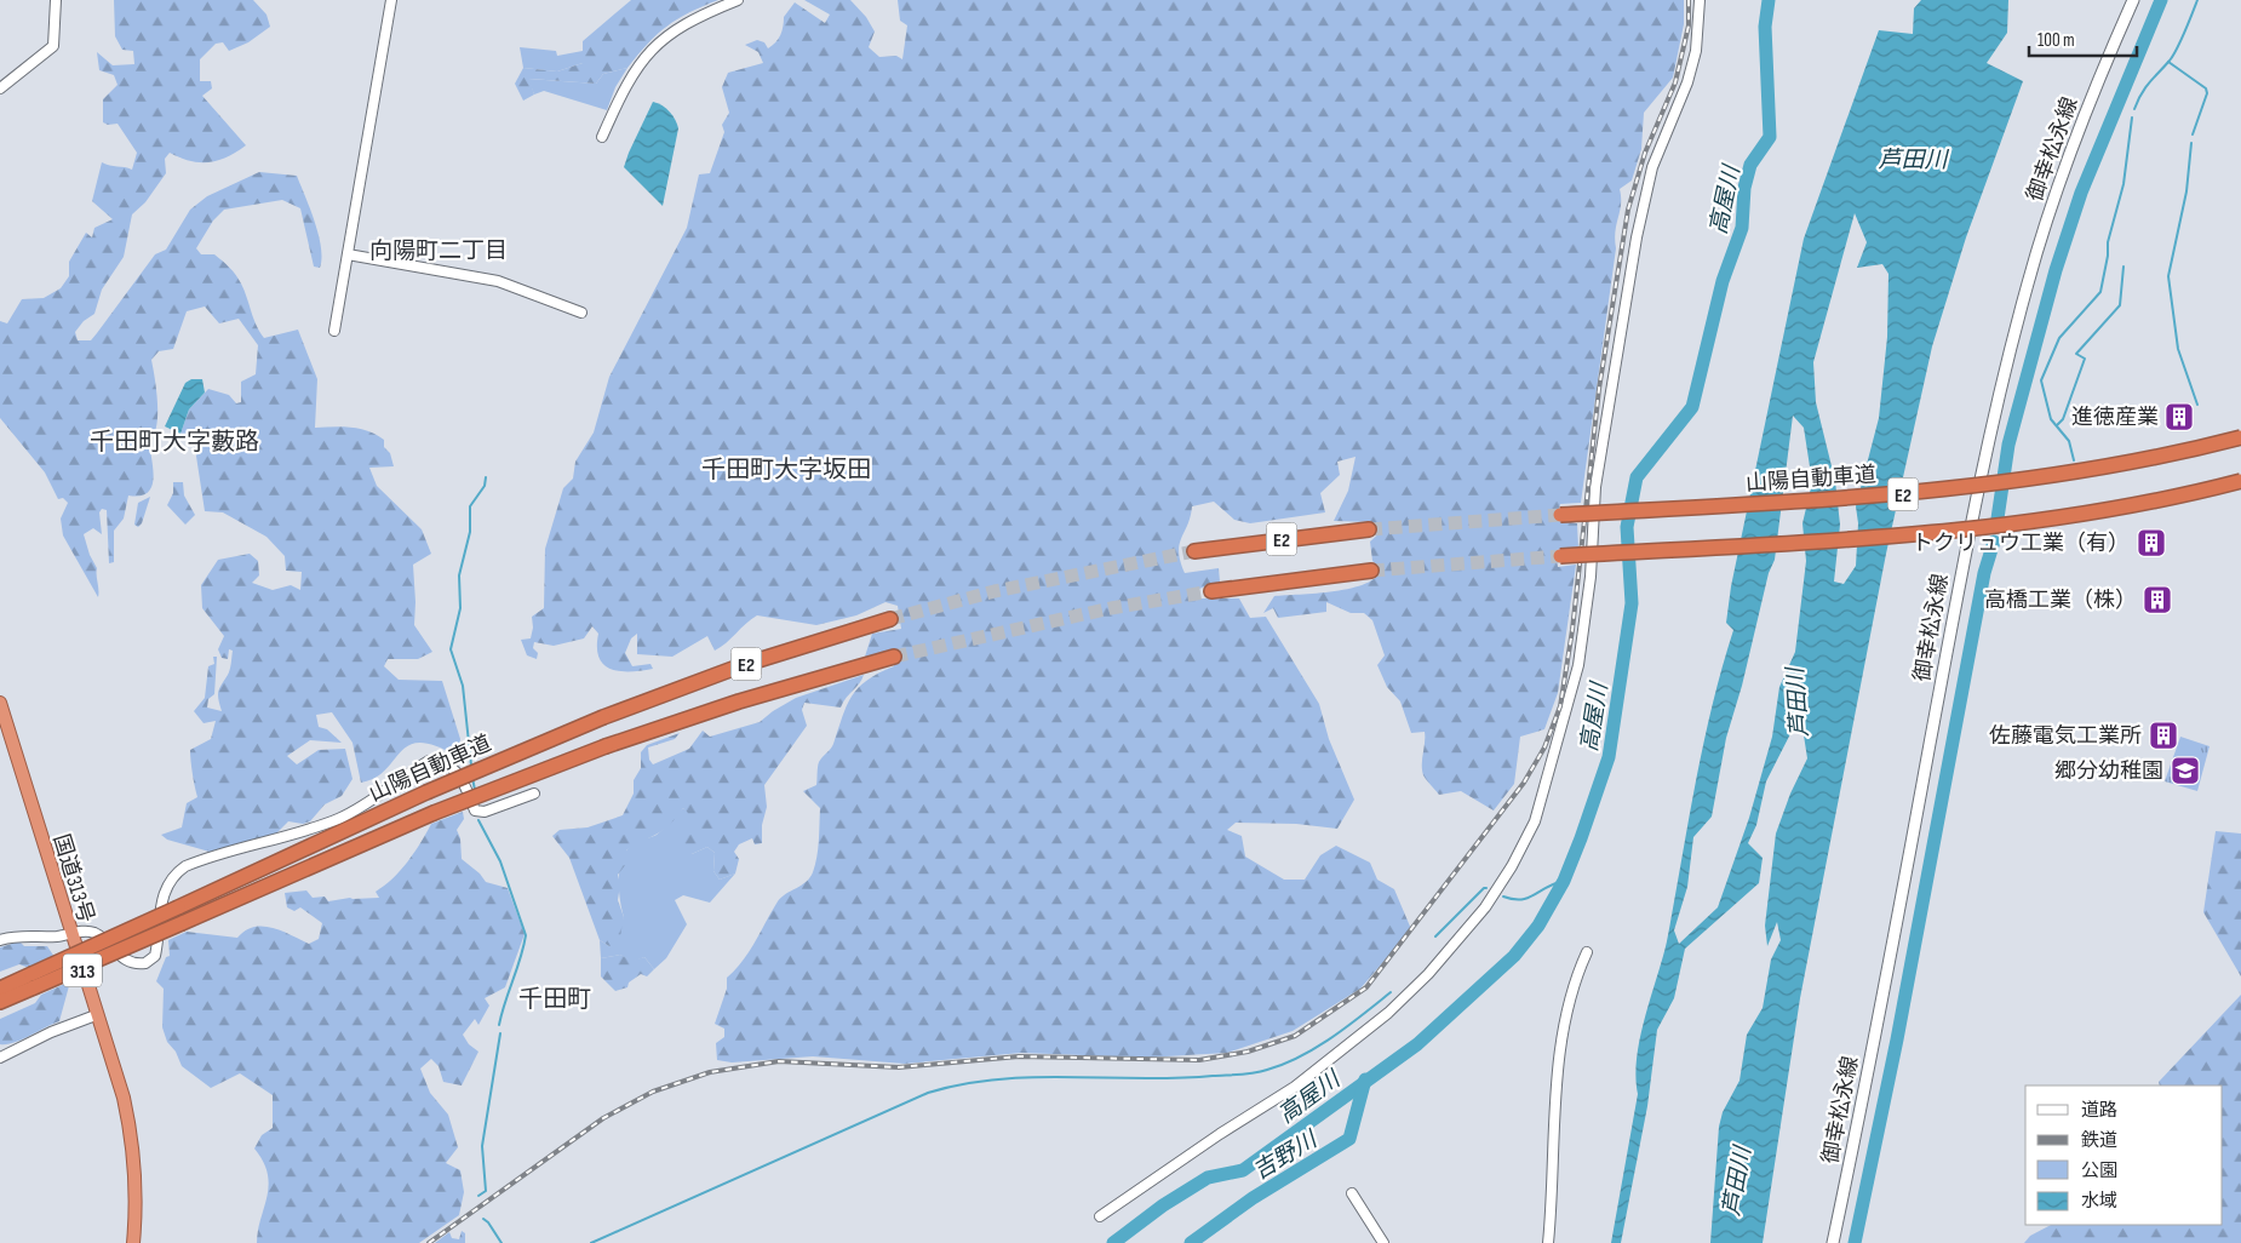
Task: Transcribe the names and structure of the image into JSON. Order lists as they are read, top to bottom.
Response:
{
  "streets": {
    "highway": [
      "山陽自動車道",
      "E2",
      "国道313号",
      "313"
    ],
    "main road": ["御幸松永線"]
  },
  "districts": [
    "向陽町二丁目",
    "千田町大字藪路",
    "千田町大字坂田",
    "千田町"
  ],
  "water": ["芦田川", "高屋川", "吉野川"],
  "places": {
    "building": [
      "進徳産業",
      "トクリュウ工業（有）",
      "高橋工業（株）",
      "佐藤電気工業所"
    ],
    "school or university": ["郷分幼稚園"]
  },
  "legend": [
    "道路",
    "鉄道",
    "公園",
    "水域"
  ],
  "scale_bar": "100 m"
}
